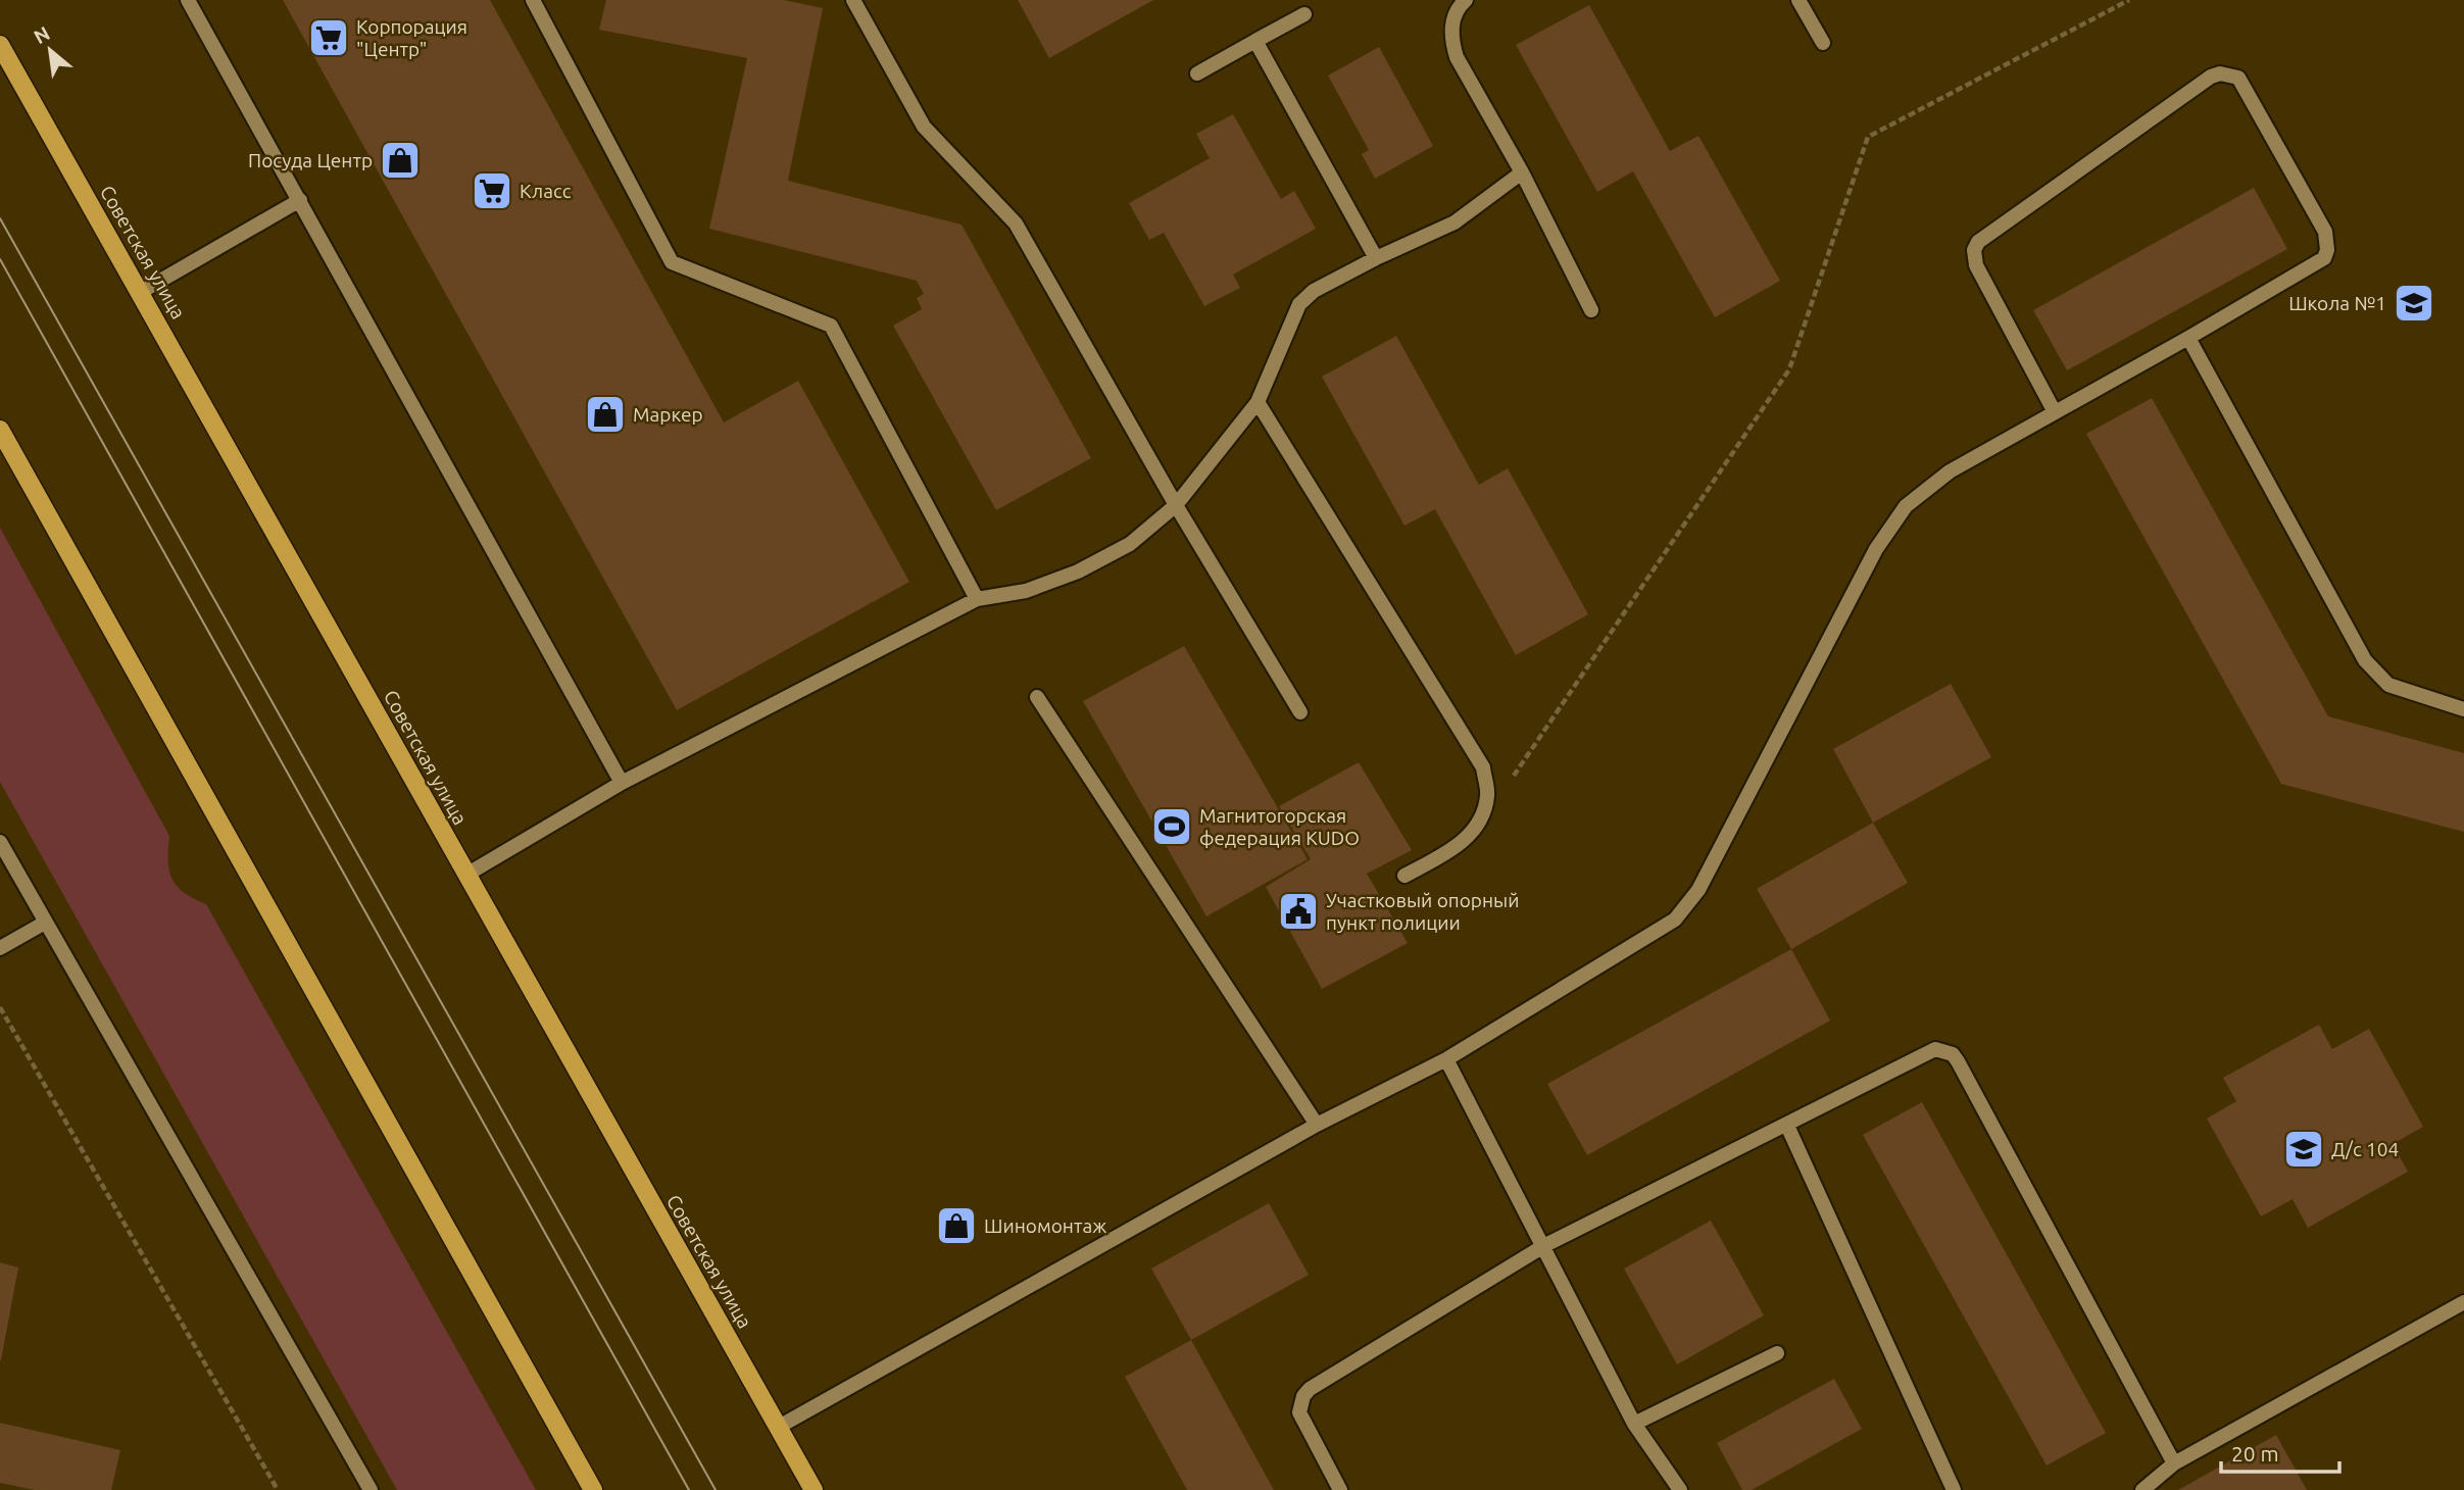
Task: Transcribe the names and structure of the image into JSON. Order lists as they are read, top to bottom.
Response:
{
  "streets": {
    "main road": ["Советская улица"]
  },
  "places": {
    "supermarket": ["Корпорация \"Центр\"", "Класс"],
    "shop": ["Посуда Центр", "Маркер", "Шиномонтаж"],
    "school or university": ["Школа №1", "Д/с 104"],
    "sports": ["Магнитогорская федерация KUDO"],
    "public building": ["Участковый опорный пункт полиции"]
  },
  "scale_bar": "20 m",
  "north": "top left"
}
